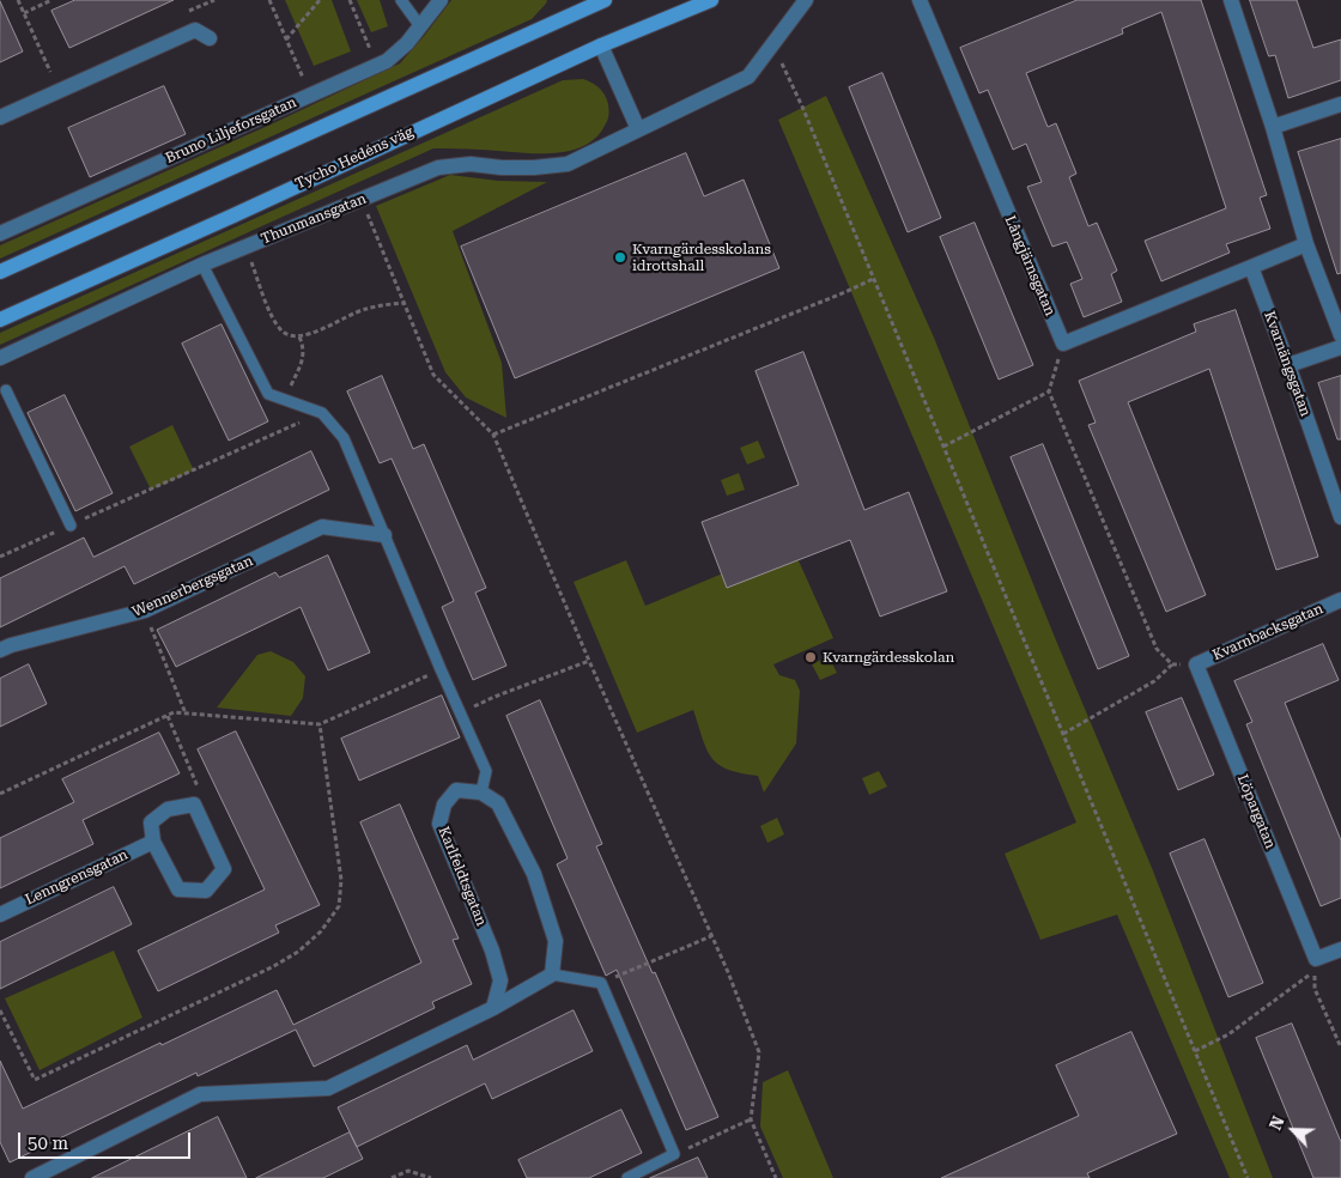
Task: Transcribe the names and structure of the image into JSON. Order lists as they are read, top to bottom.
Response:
{
  "streets": {
    "main road": ["Tycho Hedéns väg"],
    "street": [
      "Bruno Liljeforsgatan",
      "Thunmansgatan",
      "Långjärnsgatan",
      "Kvarnängsgatan",
      "Wennerbergsgatan",
      "Kvarnbacksgatan",
      "Löpargatan",
      "Karlfeldtsgatan",
      "Lenngrensgatan"
    ]
  },
  "crossings": [
    ["Kvarnbacksgatan", "Löpargatan"]
  ],
  "places": ["Kvarngärdesskolans idrottshall", "Kvarngärdesskolan"],
  "scale_bar": "50 m",
  "north": "top left"
}
